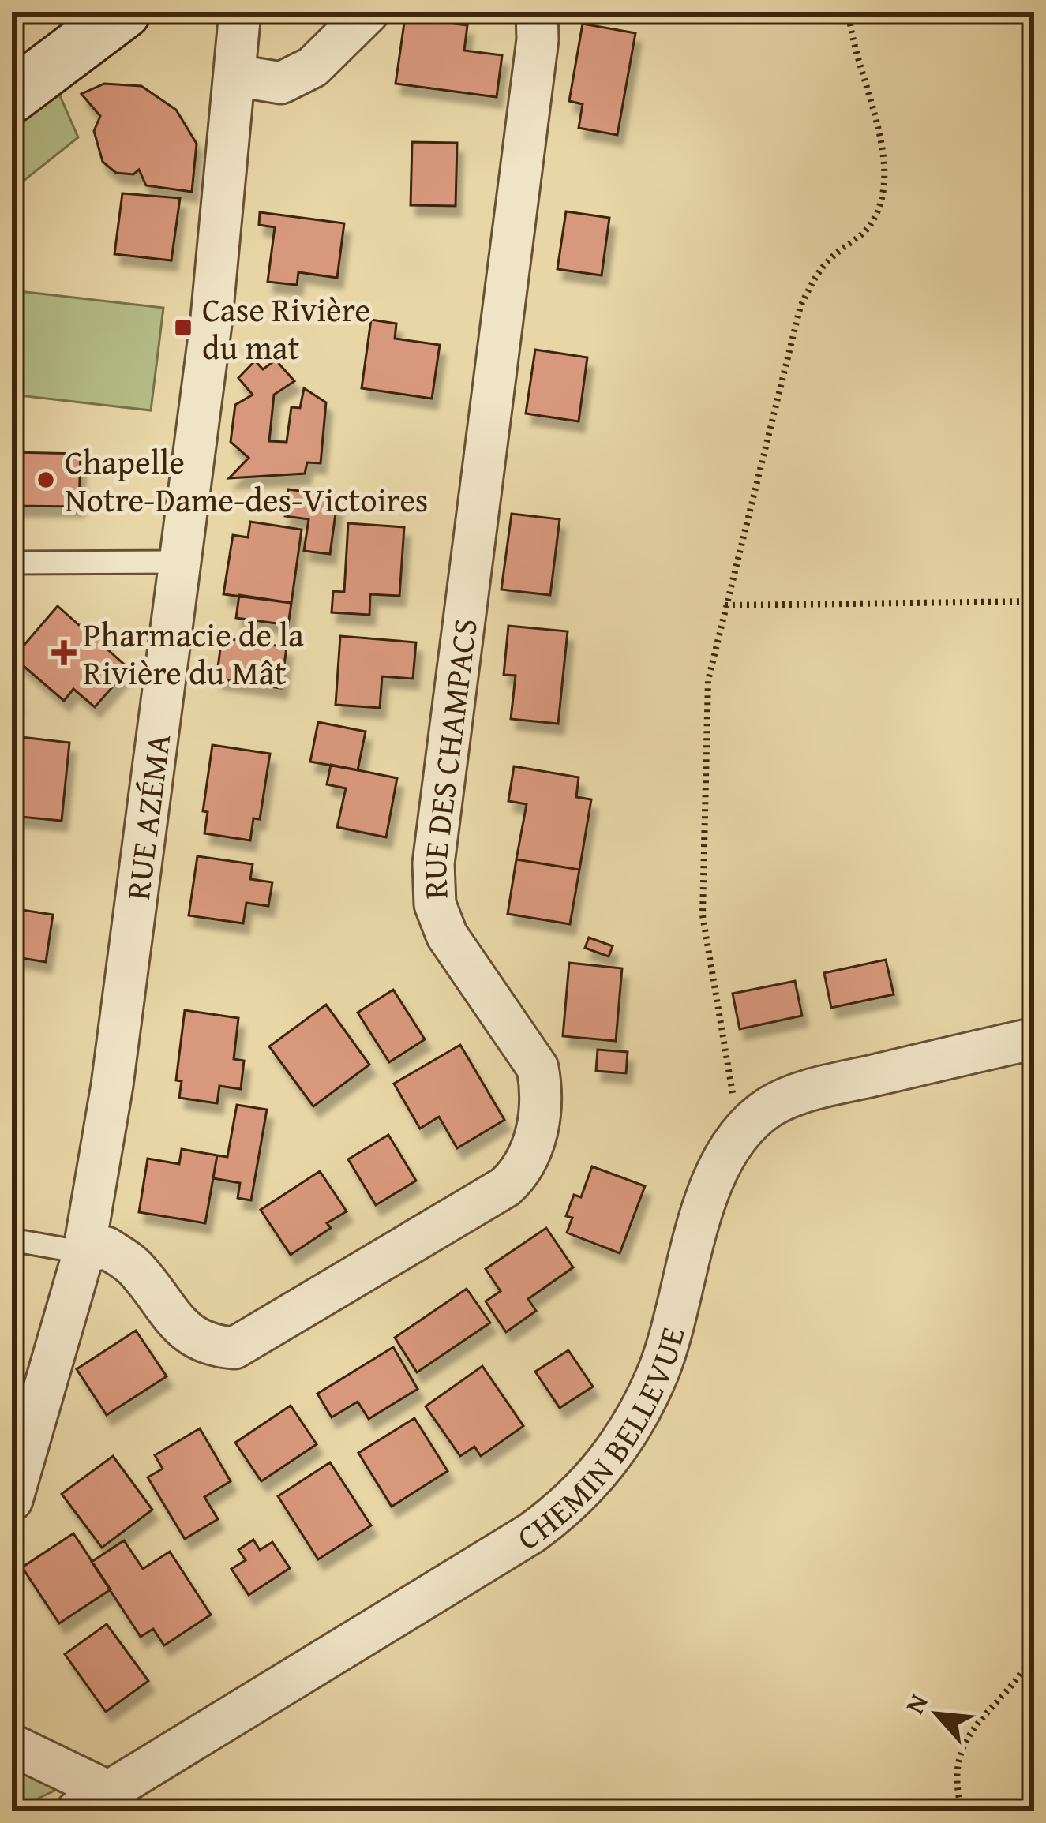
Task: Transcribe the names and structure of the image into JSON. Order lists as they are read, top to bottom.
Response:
{
  "streets": {
    "street": ["RUE DES CHAMPACS", "RUE AZÉMA", "CHEMIN BELLEVUE"]
  },
  "crossings": [
    ["RUE DES CHAMPACS", "RUE AZÉMA"]
  ],
  "places": {
    "transit": ["Case Rivière du mat"],
    "other": ["Chapelle Notre-Dame-des-Victoires"],
    "health": ["Pharmacie de la Rivière du Mât"]
  },
  "north": "top left"
}
